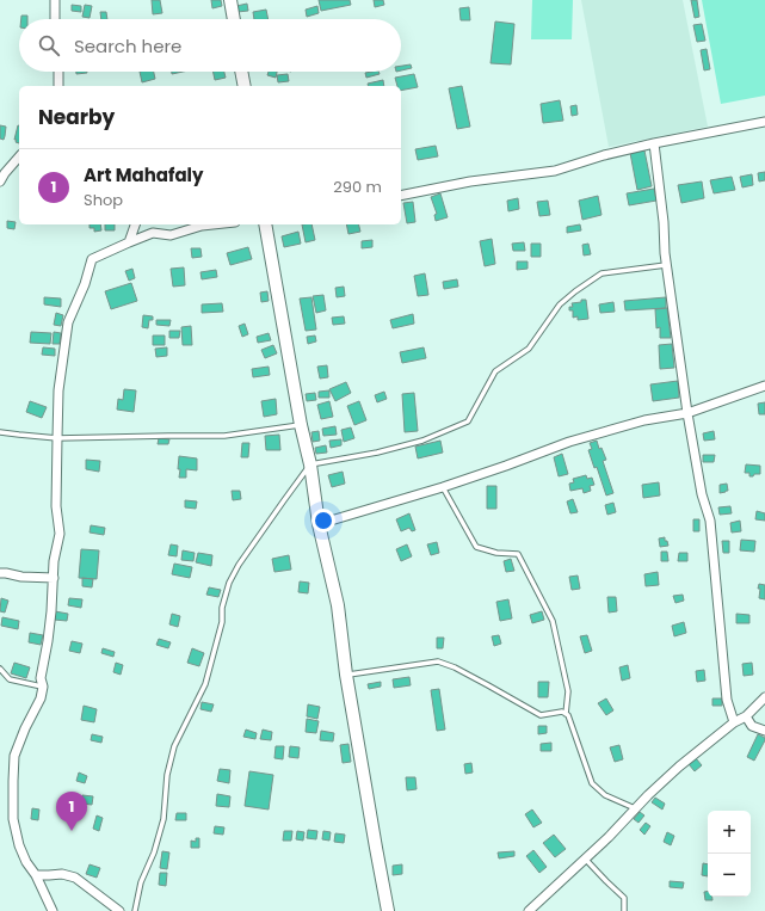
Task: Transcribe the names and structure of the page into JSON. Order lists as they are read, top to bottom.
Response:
{
  "page": {
    "search": "Search here",
    "heading": "Nearby",
    "list": [
      {
        "mark": "1",
        "name": "Art Mahafaly",
        "note": "Shop",
        "value": "290 m"
      }
    ],
    "pins": "1",
    "map_buttons": ["+", "−"]
  }
}
